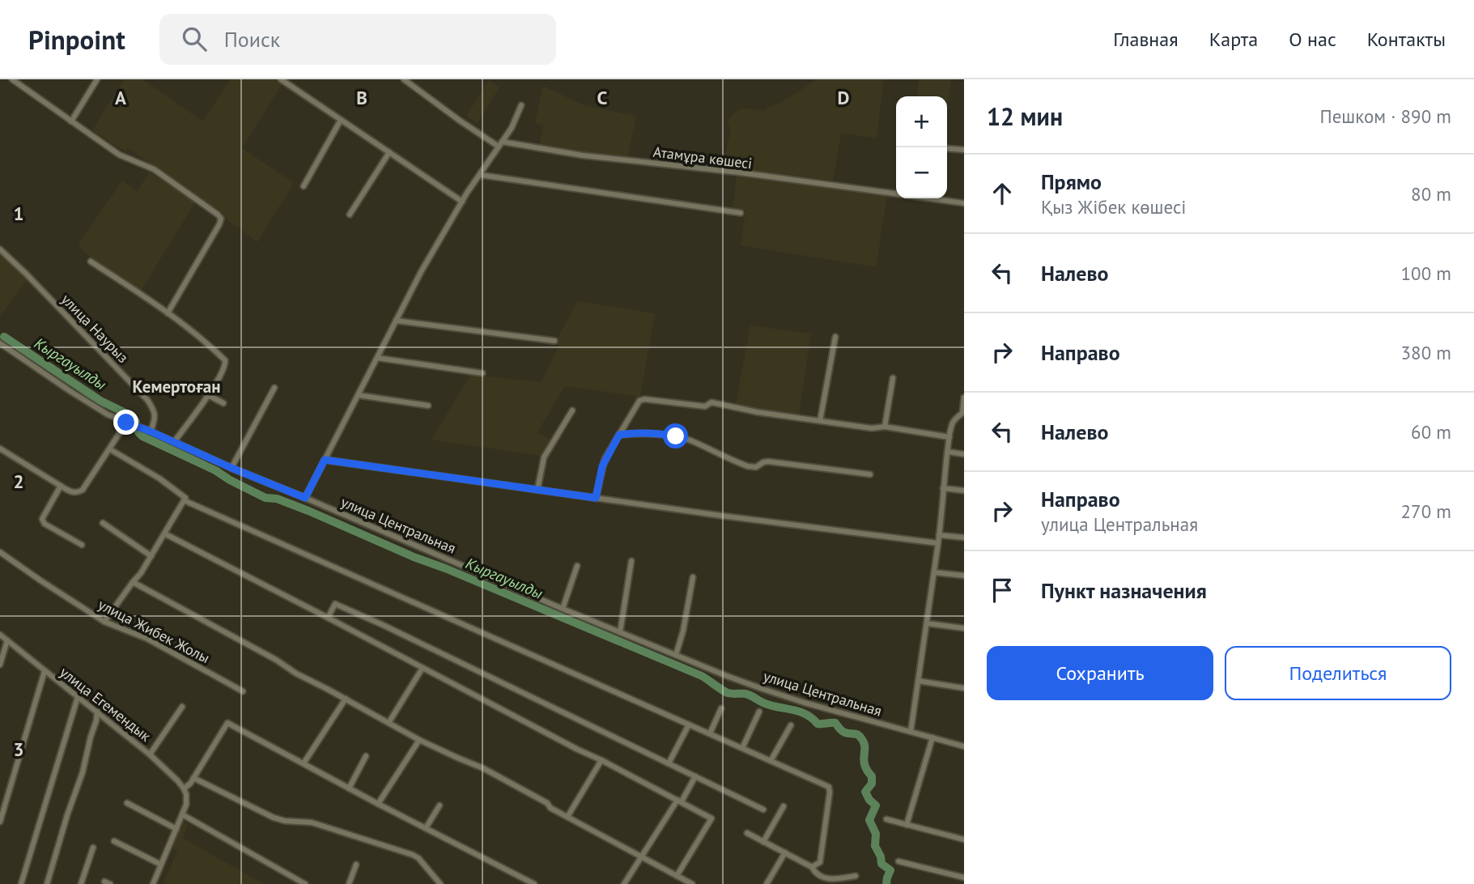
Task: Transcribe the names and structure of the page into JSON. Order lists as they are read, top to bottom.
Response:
{
  "streets": {
    "street": [
      "Атамұра көшесі",
      "улица Наурыз",
      "улица Центральная",
      "улица Жибек Жолы",
      "улица Егемендык"
    ]
  },
  "crossings": [
    ["улица Наурыз", "улица Центральная"]
  ],
  "districts": ["Кемертоған"],
  "water": ["Кыргауылды"],
  "page": {
    "header": "Pinpoint",
    "search": "Поиск",
    "nav": [
      "Главная",
      "Карта",
      "О нас",
      "Контакты"
    ],
    "heading": ["12 мин", "Пешком · 890 m"],
    "map_buttons": ["+", "−"],
    "list": [
      ["Прямо", "Қыз Жібек көшесі", "80 m"],
      ["Налево", "100 m"],
      ["Направо", "380 m"],
      ["Налево", "60 m"],
      ["Направо", "улица Центральная", "270 m"],
      "Пункт назначения"
    ],
    "buttons": ["Сохранить", "Поделиться"]
  },
  "grid": {
    "columns": [
      "A",
      "B",
      "C",
      "D"
    ],
    "rows": ["1", "2", "3"]
  }
}
